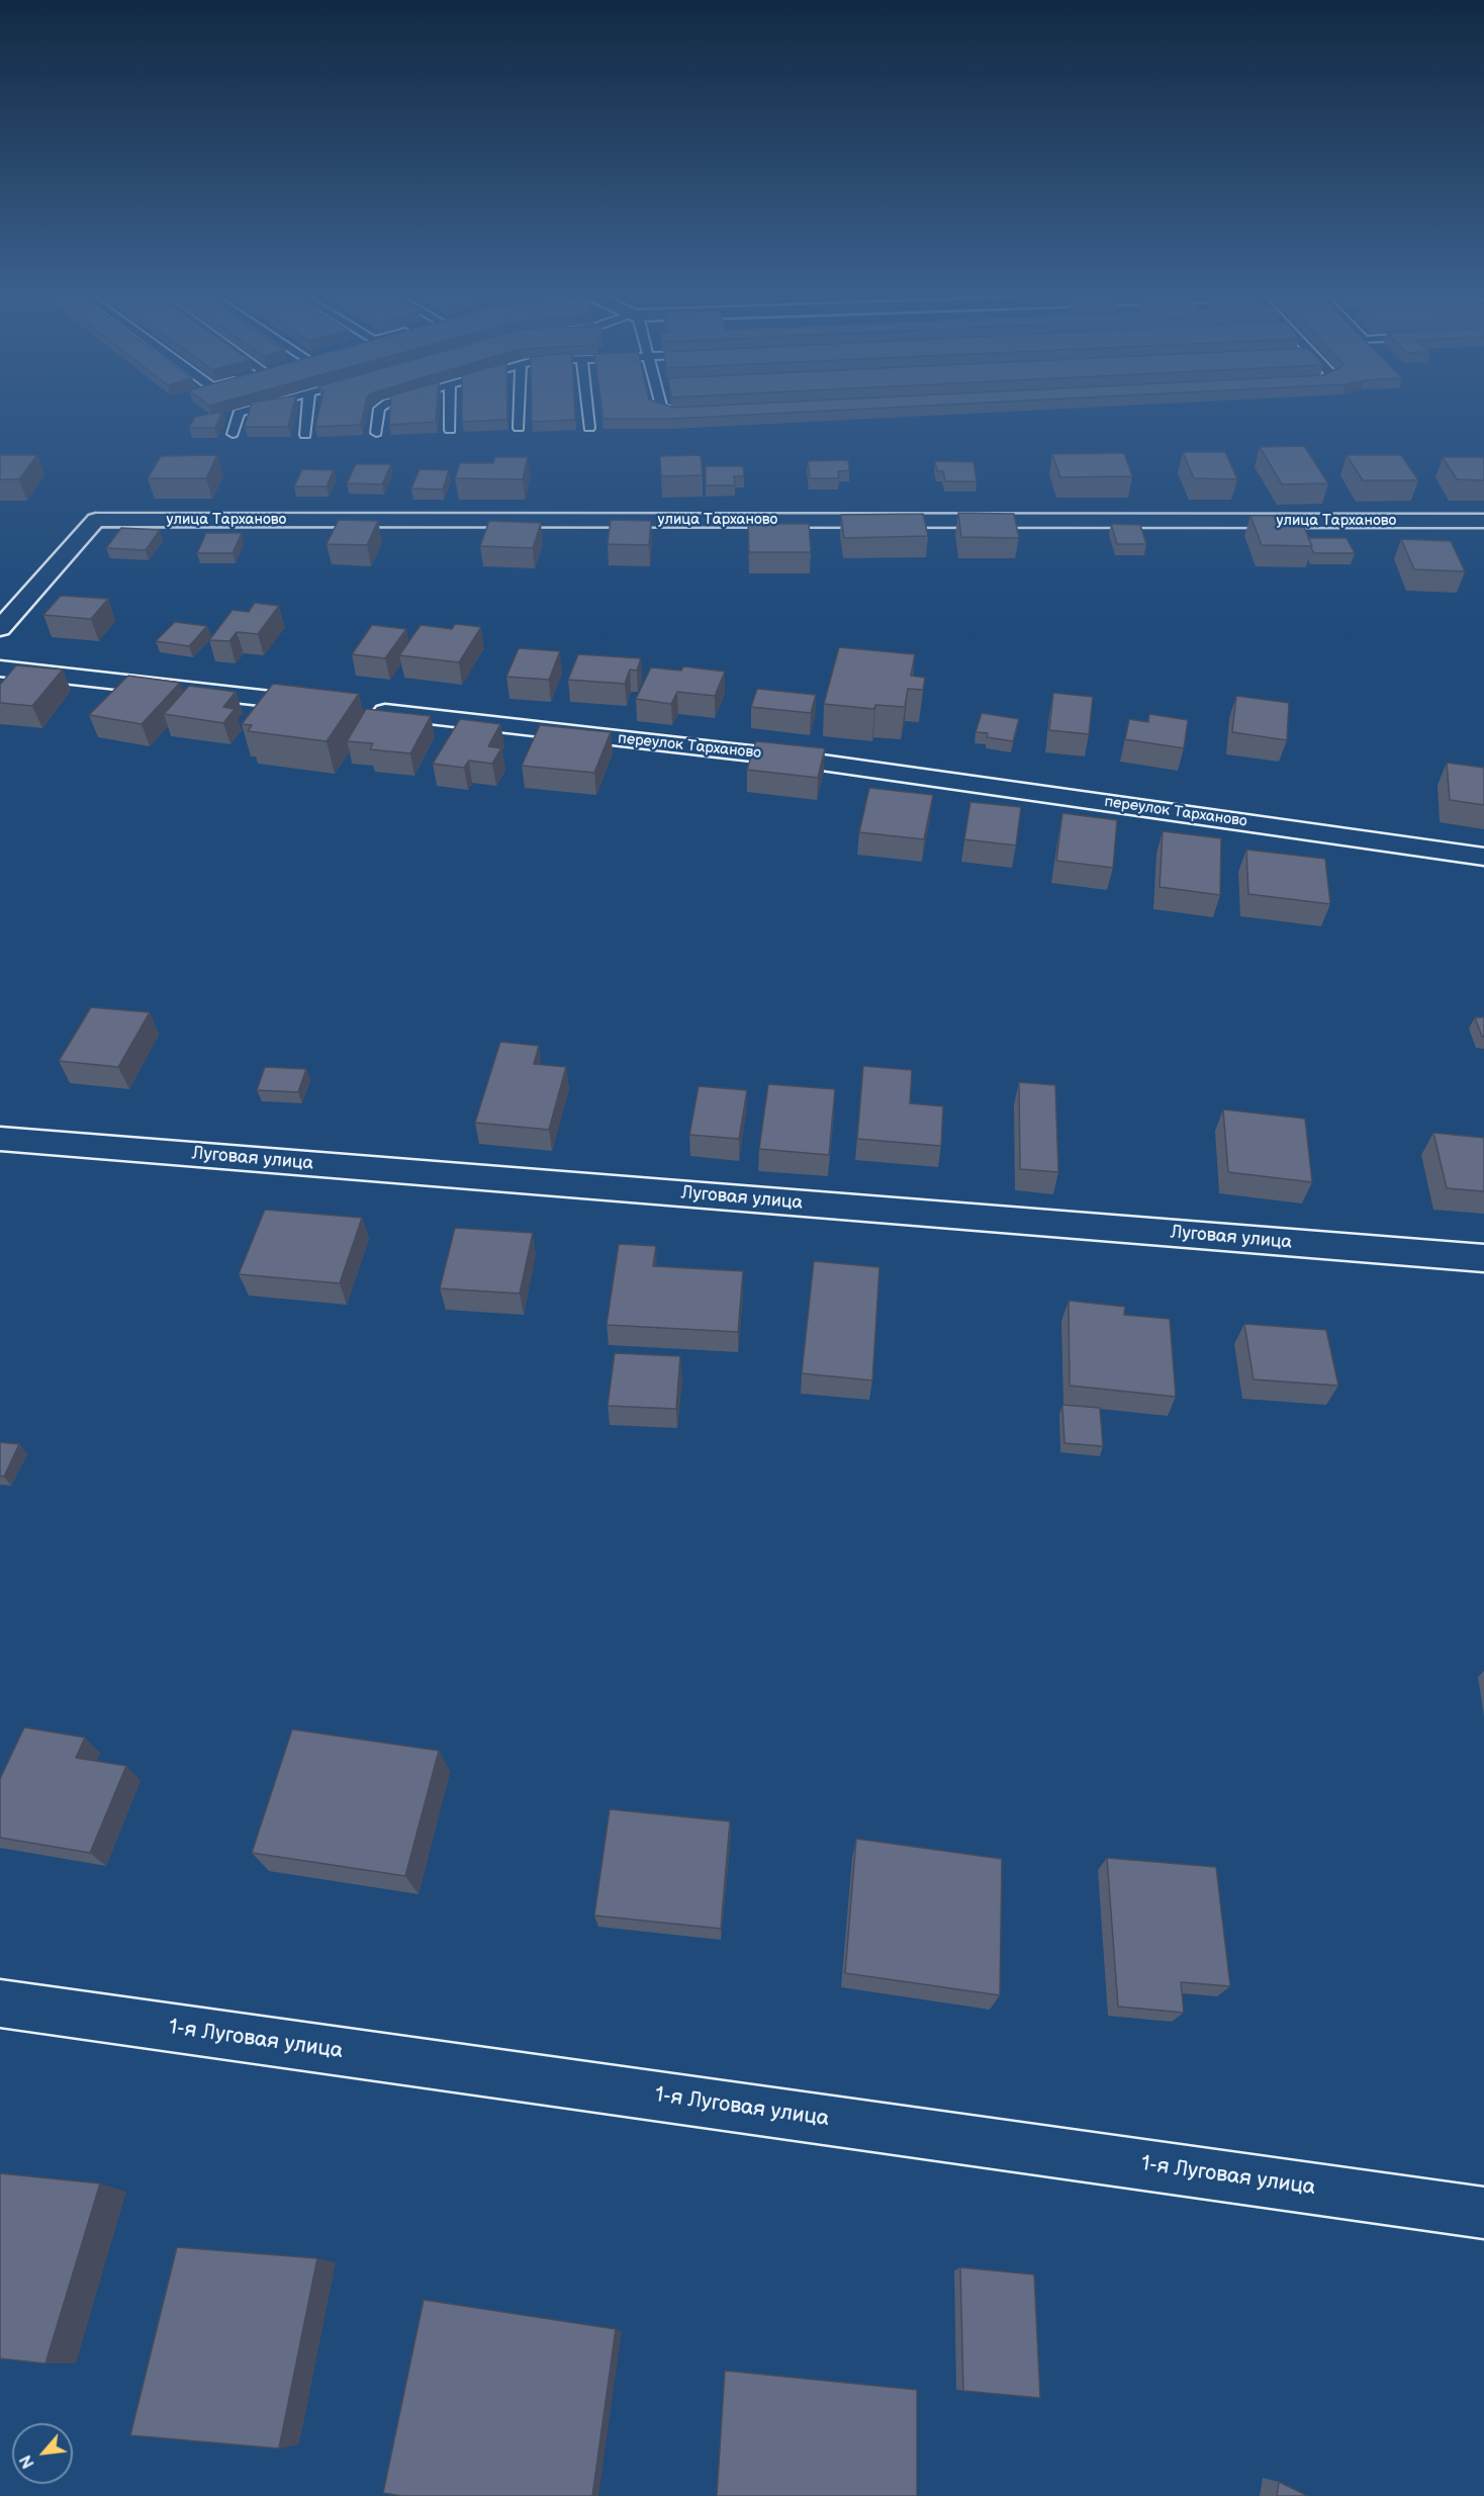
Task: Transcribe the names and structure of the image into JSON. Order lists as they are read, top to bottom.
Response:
{
  "streets": {
    "street": [
      "улица Тарханово",
      "переулок Тарханово",
      "Луговая улица",
      "1-я Луговая улица"
    ]
  },
  "north": "bottom left"
}
